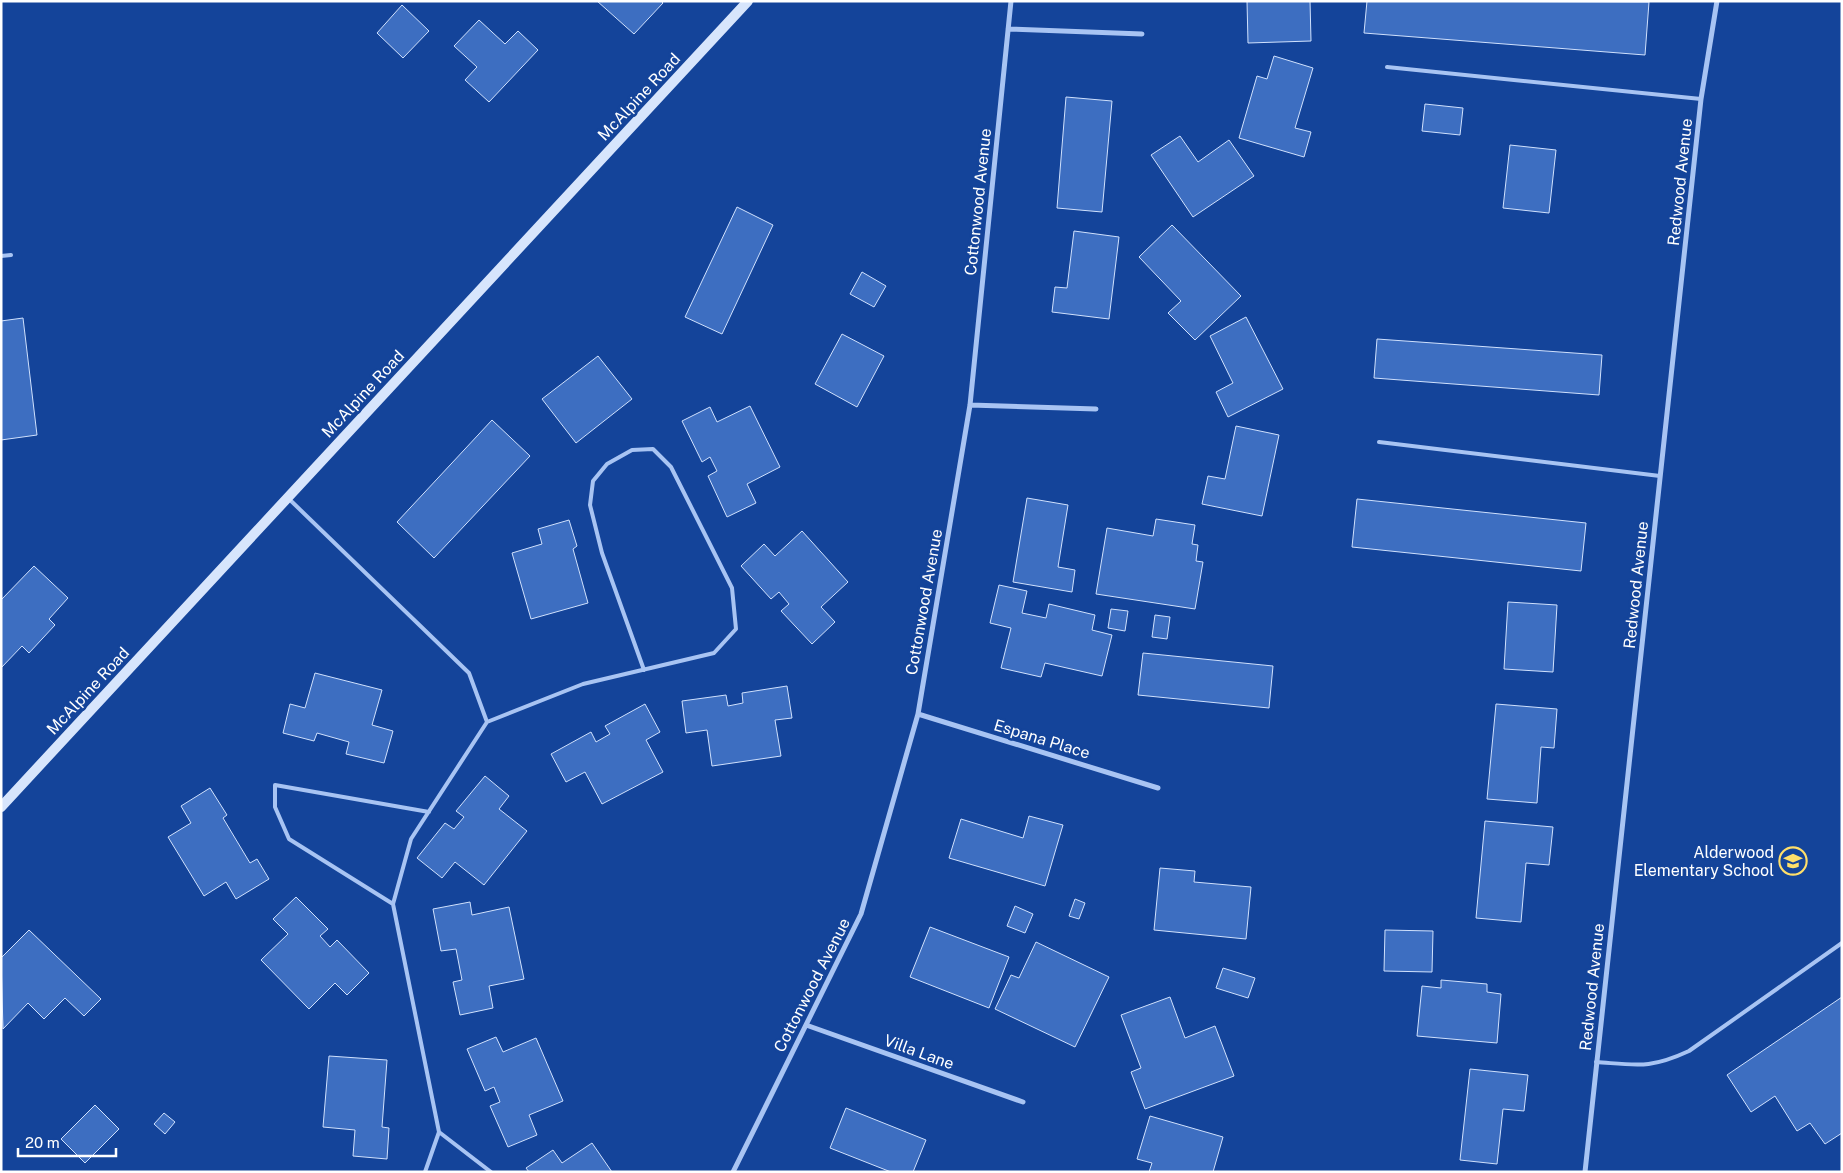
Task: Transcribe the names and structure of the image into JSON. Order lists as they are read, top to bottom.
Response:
{
  "streets": {
    "street": [
      "McAlpine Road",
      "Redwood Avenue",
      "Cottonwood Avenue",
      "Espana Place",
      "Villa Lane"
    ]
  },
  "crossings": [
    ["Cottonwood Avenue", "Espana Place"],
    ["Cottonwood Avenue", "Villa Lane"]
  ],
  "places": {
    "school or university": ["Alderwood Elementary School"]
  },
  "scale_bar": "20 m"
}
